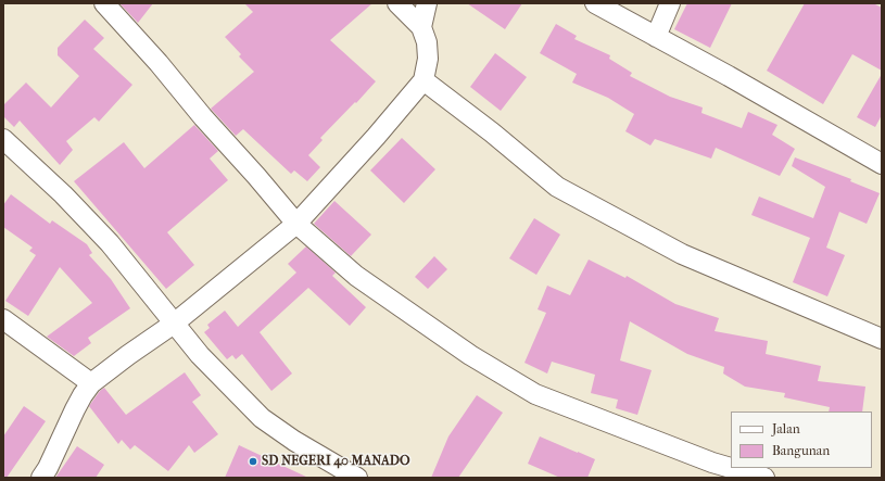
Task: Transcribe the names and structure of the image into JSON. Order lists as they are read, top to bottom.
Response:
{
  "places": ["SD NEGERI 40 MANADO"],
  "legend": ["Jalan", "Bangunan"]
}
